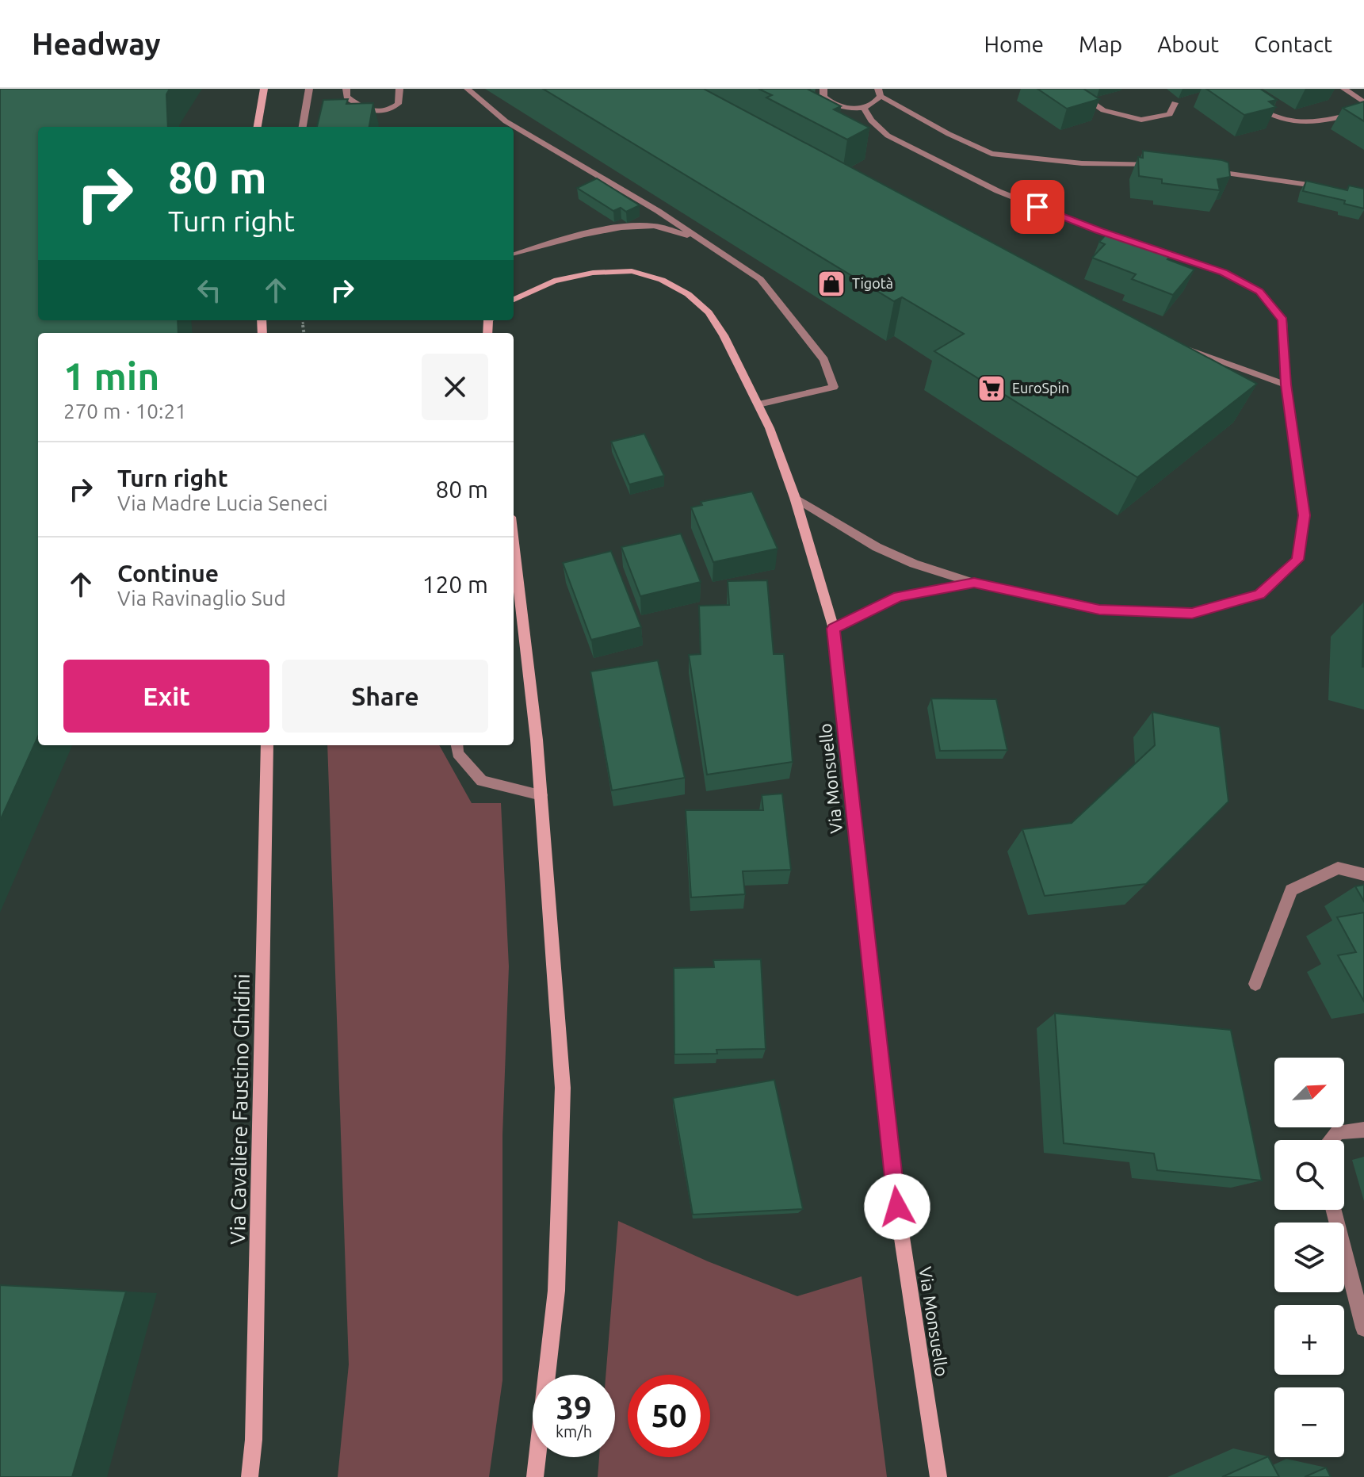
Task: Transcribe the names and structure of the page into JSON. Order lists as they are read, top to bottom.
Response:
{
  "streets": {
    "main road": ["Via Monsuello", "Via Cavaliere Faustino Ghidini"]
  },
  "places": {
    "shop": ["Tigotà"],
    "supermarket": ["EuroSpin"]
  },
  "north": "top right",
  "page": {
    "header": "Headway",
    "nav": [
      "Home",
      "Map",
      "About",
      "Contact"
    ],
    "turn": ["80 m", "Turn right"],
    "heading": ["1 min", "270 m · 10:21"],
    "list": [
      {
        "name": "Turn right",
        "note": "Via Madre Lucia Seneci",
        "value": "80 m"
      },
      {
        "name": "Continue",
        "note": "Via Ravinaglio Sud",
        "value": "120 m"
      }
    ],
    "buttons": ["Exit", "Share"],
    "map_buttons": ["+", "−"],
    "speed": "39 km/h",
    "limit": "50"
  }
}
